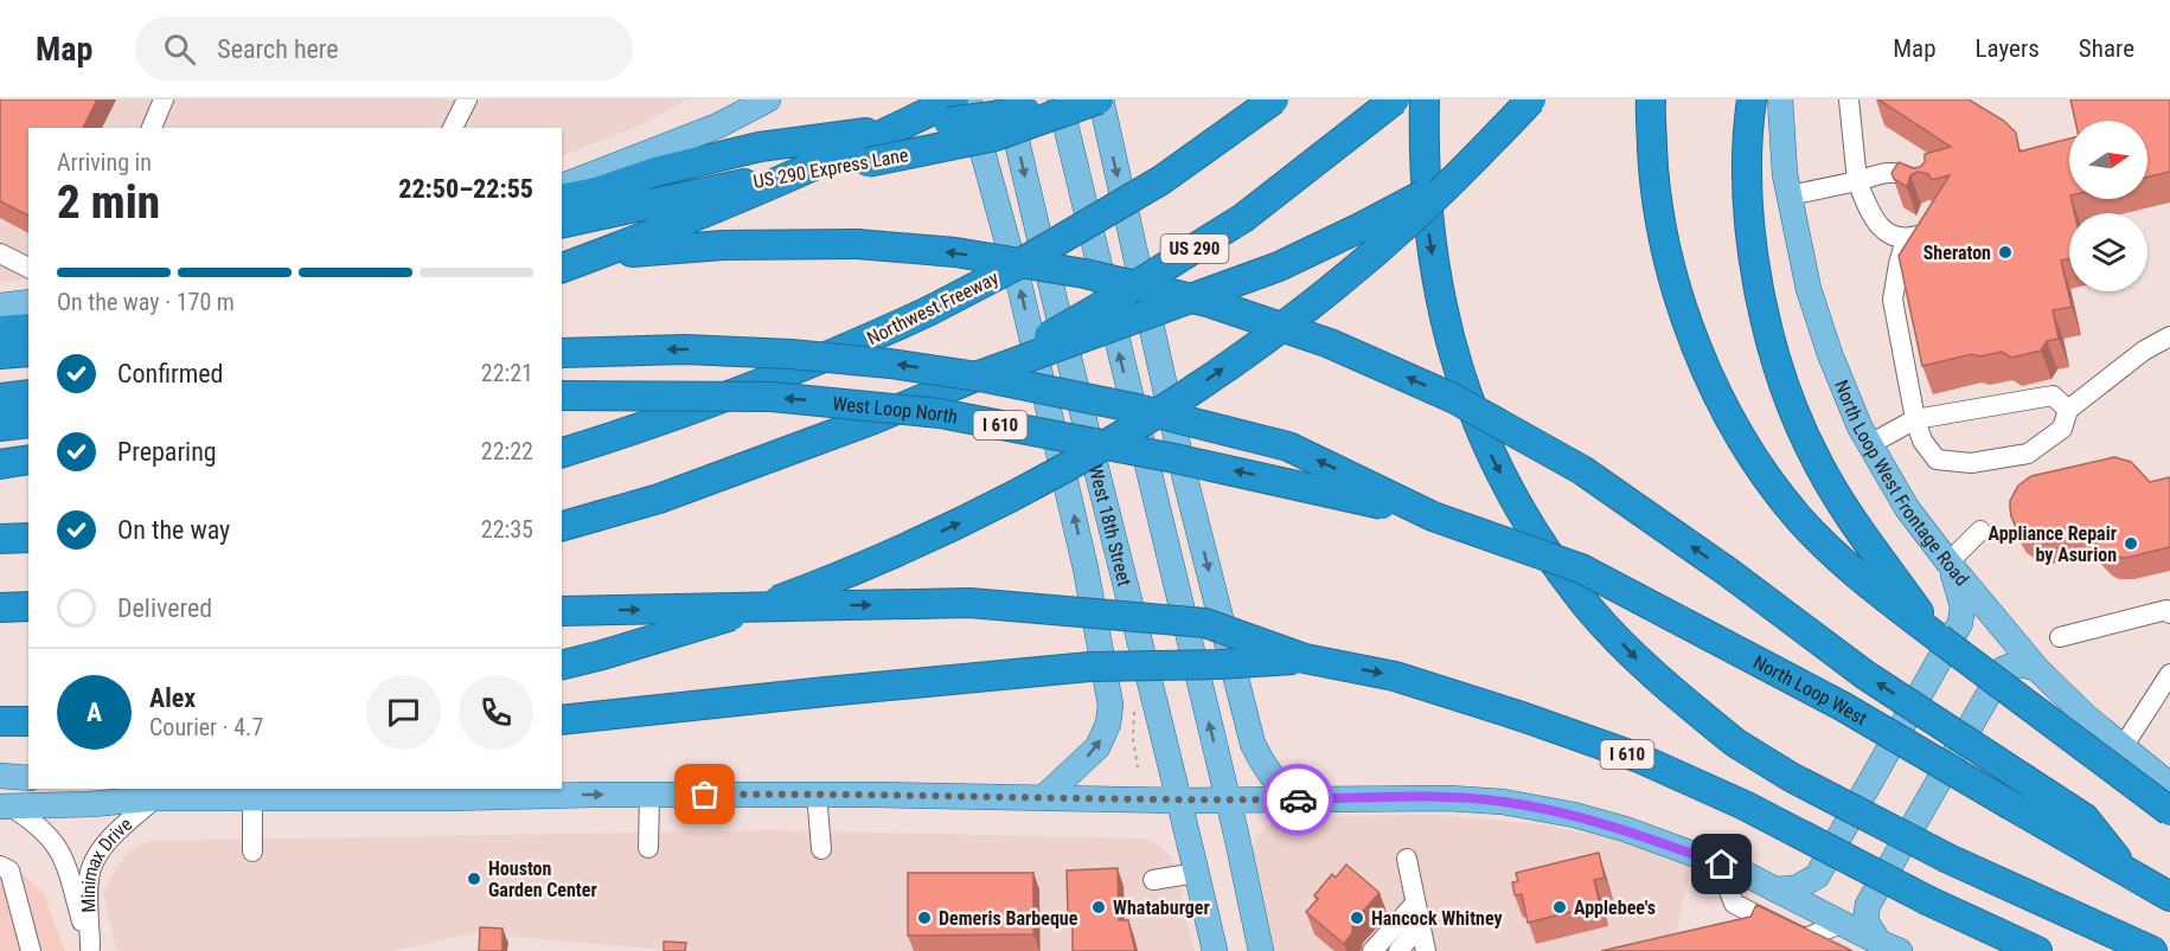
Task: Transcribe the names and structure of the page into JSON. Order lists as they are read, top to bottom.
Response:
{
  "streets": {
    "highway": [
      "US 290 Express Lane",
      "US 290",
      "Northwest Freeway",
      "West Loop North",
      "I 610",
      "North Loop West"
    ],
    "main road": ["North Loop West Frontage Road", "West 18th Street"],
    "street": ["Minimax Drive"]
  },
  "crossings": [
    ["West Loop North", "North Loop West"]
  ],
  "places": [
    "Sheraton",
    "Appliance Repair by Asurion",
    "Houston Garden Center",
    "Whataburger",
    "Applebee's",
    "Demeris Barbeque",
    "Hancock Whitney"
  ],
  "north": "right",
  "page": {
    "header": "Map",
    "search": "Search here",
    "nav": ["Map", "Layers", "Share"],
    "heading": ["2 min", "Arriving in", "22:50–22:55"],
    "panel": ["Alex", "Courier · 4.7"],
    "bar": "On the way · 170 m",
    "list": [
      ["Confirmed", "22:21"],
      ["Preparing", "22:22"],
      ["On the way", "22:35"],
      "Delivered"
    ],
    "round": "A"
  }
}
